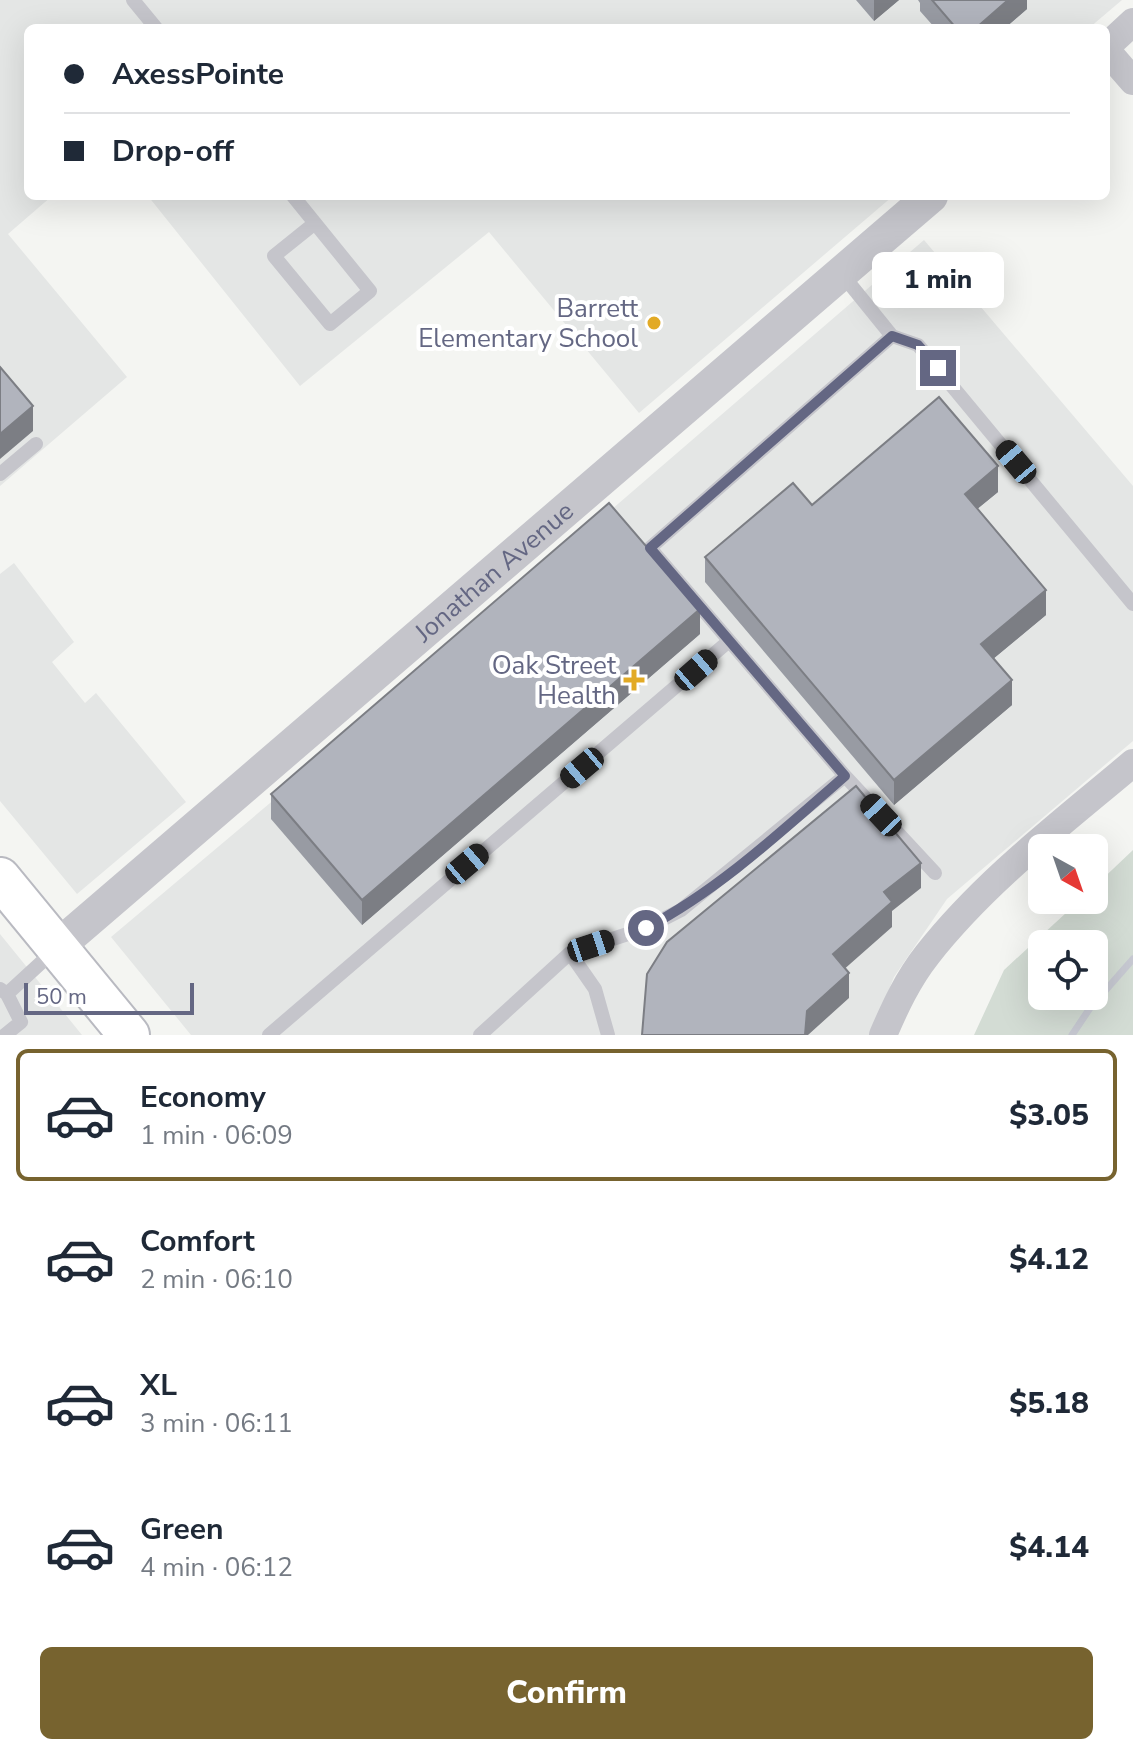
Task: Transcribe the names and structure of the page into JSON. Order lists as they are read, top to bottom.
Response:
{
  "streets": {
    "street": ["Jonathan Avenue"]
  },
  "places": {
    "other": ["Barrett Elementary School"],
    "health": ["Oak Street Health"]
  },
  "scale_bar": "50 m",
  "north": "bottom right",
  "page": {
    "banner": ["AxessPointe", "Drop-off"],
    "bubble": "1 min",
    "scale": "50 m",
    "list": [
      {
        "name": "Economy",
        "note": "1 min · 06:09",
        "value": "$3.05"
      },
      {
        "name": "Comfort",
        "note": "2 min · 06:10",
        "value": "$4.12"
      },
      {
        "name": "XL",
        "note": "3 min · 06:11",
        "value": "$5.18"
      },
      {
        "name": "Green",
        "note": "4 min · 06:12",
        "value": "$4.14"
      }
    ],
    "buttons": "Confirm"
  }
}
